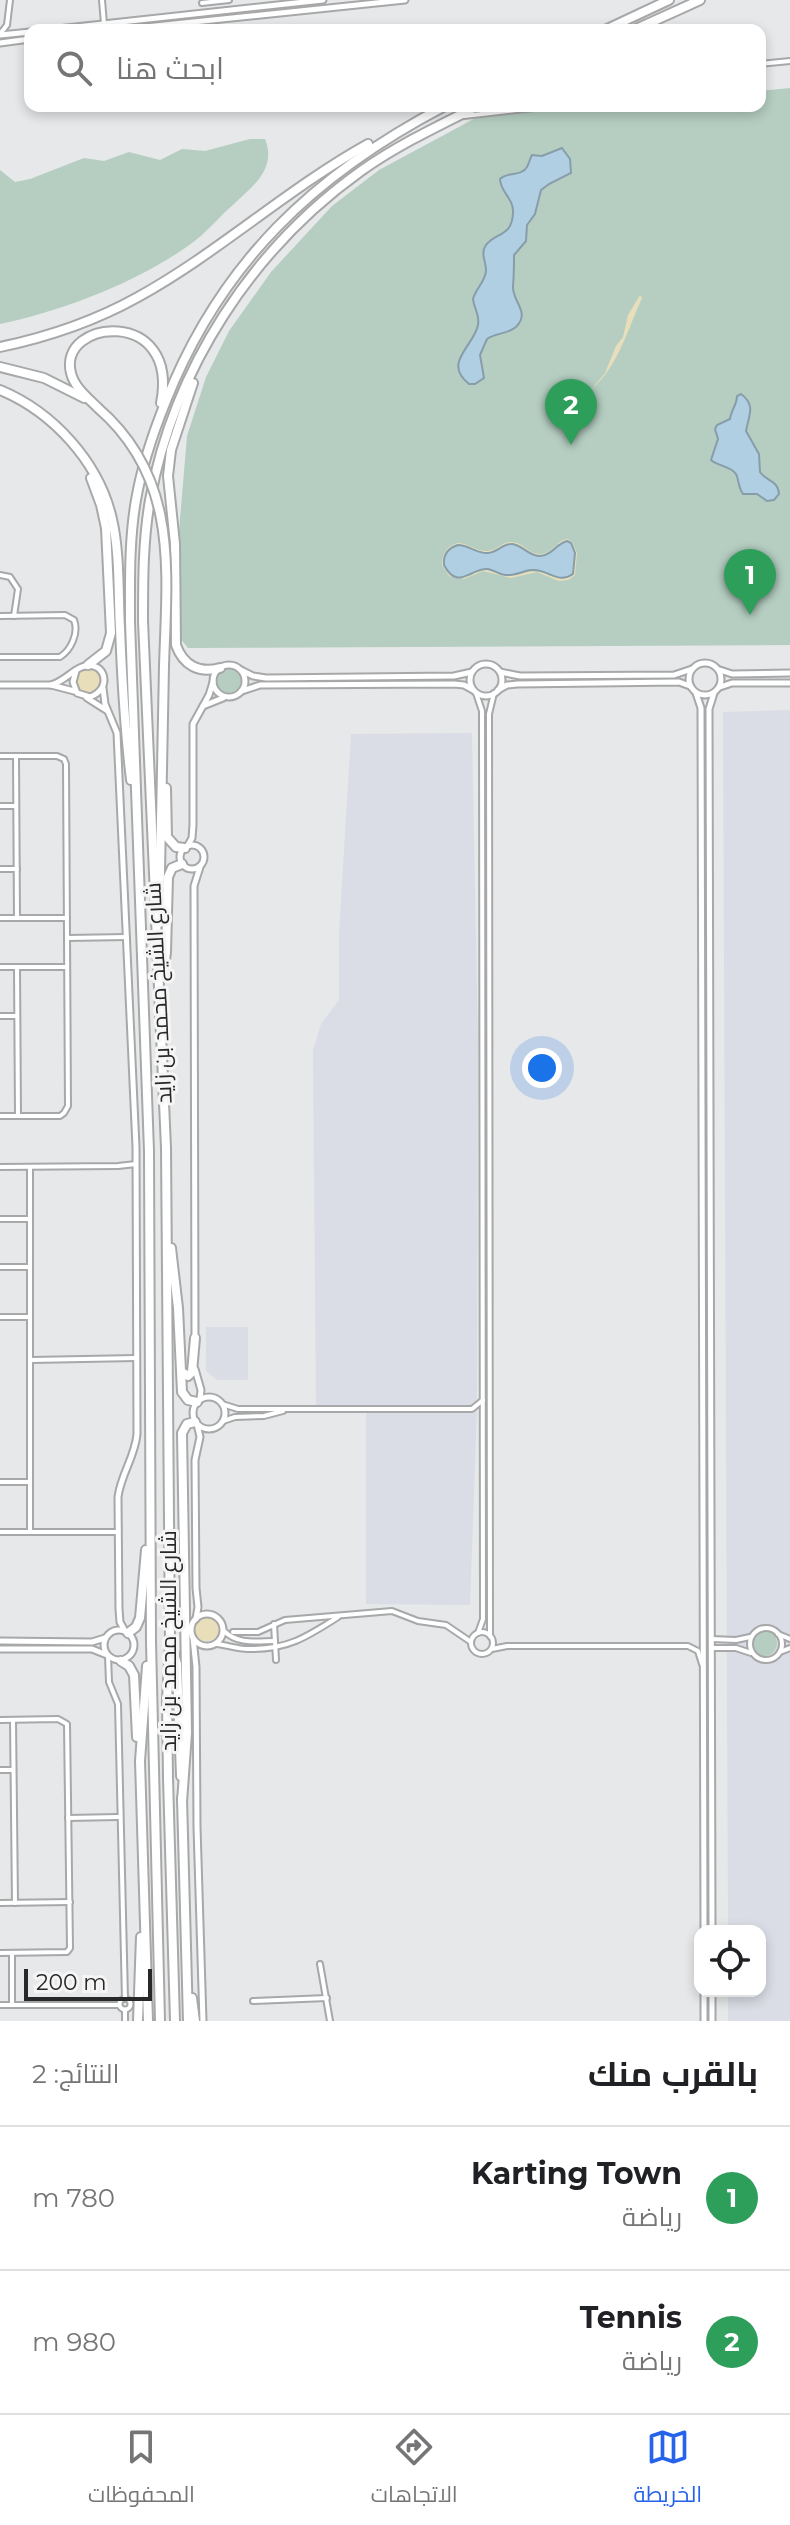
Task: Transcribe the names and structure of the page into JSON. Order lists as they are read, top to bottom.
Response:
{
  "streets": {
    "highway": ["شارع الشيخ محمد بن زايد"]
  },
  "scale_bar": "200 m",
  "page": {
    "search": "ابحث هنا",
    "pins": ["2", "1"],
    "scale": "200 m",
    "heading": ["بالقرب منك", "النتائج: 2"],
    "list": [
      {
        "mark": "1",
        "name": "Karting Town",
        "note": "رياضة",
        "value": "780 m"
      },
      {
        "mark": "2",
        "name": "Tennis",
        "note": "رياضة",
        "value": "980 m"
      }
    ],
    "nav": ["الخريطة", "الاتجاهات", "المحفوظات"]
  }
}
